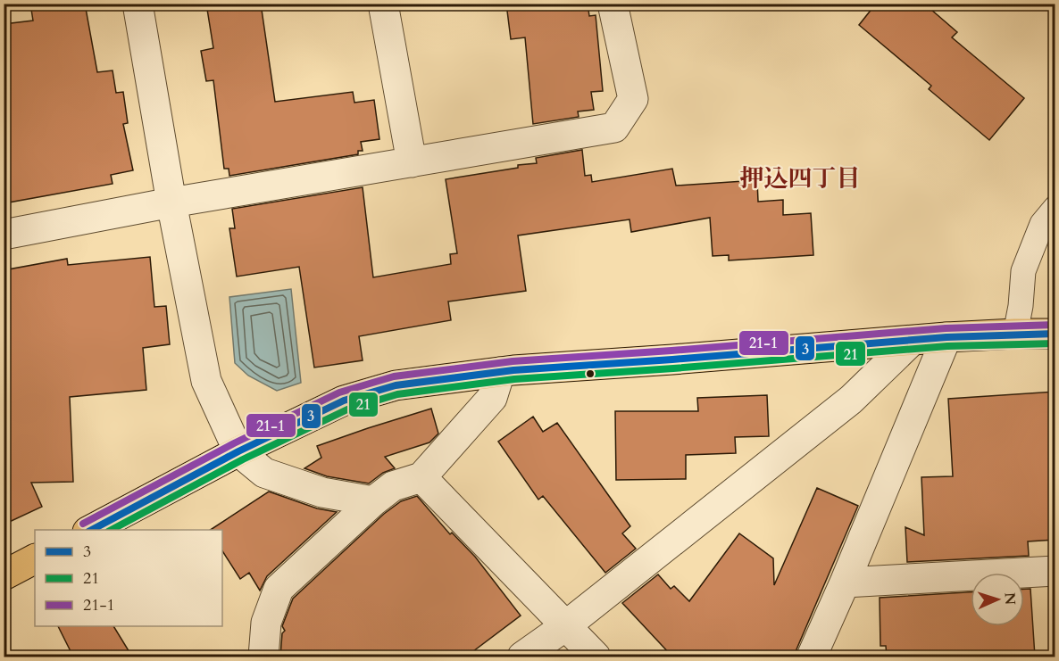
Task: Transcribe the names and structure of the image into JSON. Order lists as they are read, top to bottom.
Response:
{
  "districts": ["押込四丁目"],
  "lines": ["transit line 21-1", "transit line 3", "transit line 21"],
  "legend": ["3", "21", "21-1"],
  "north": "right"
}
